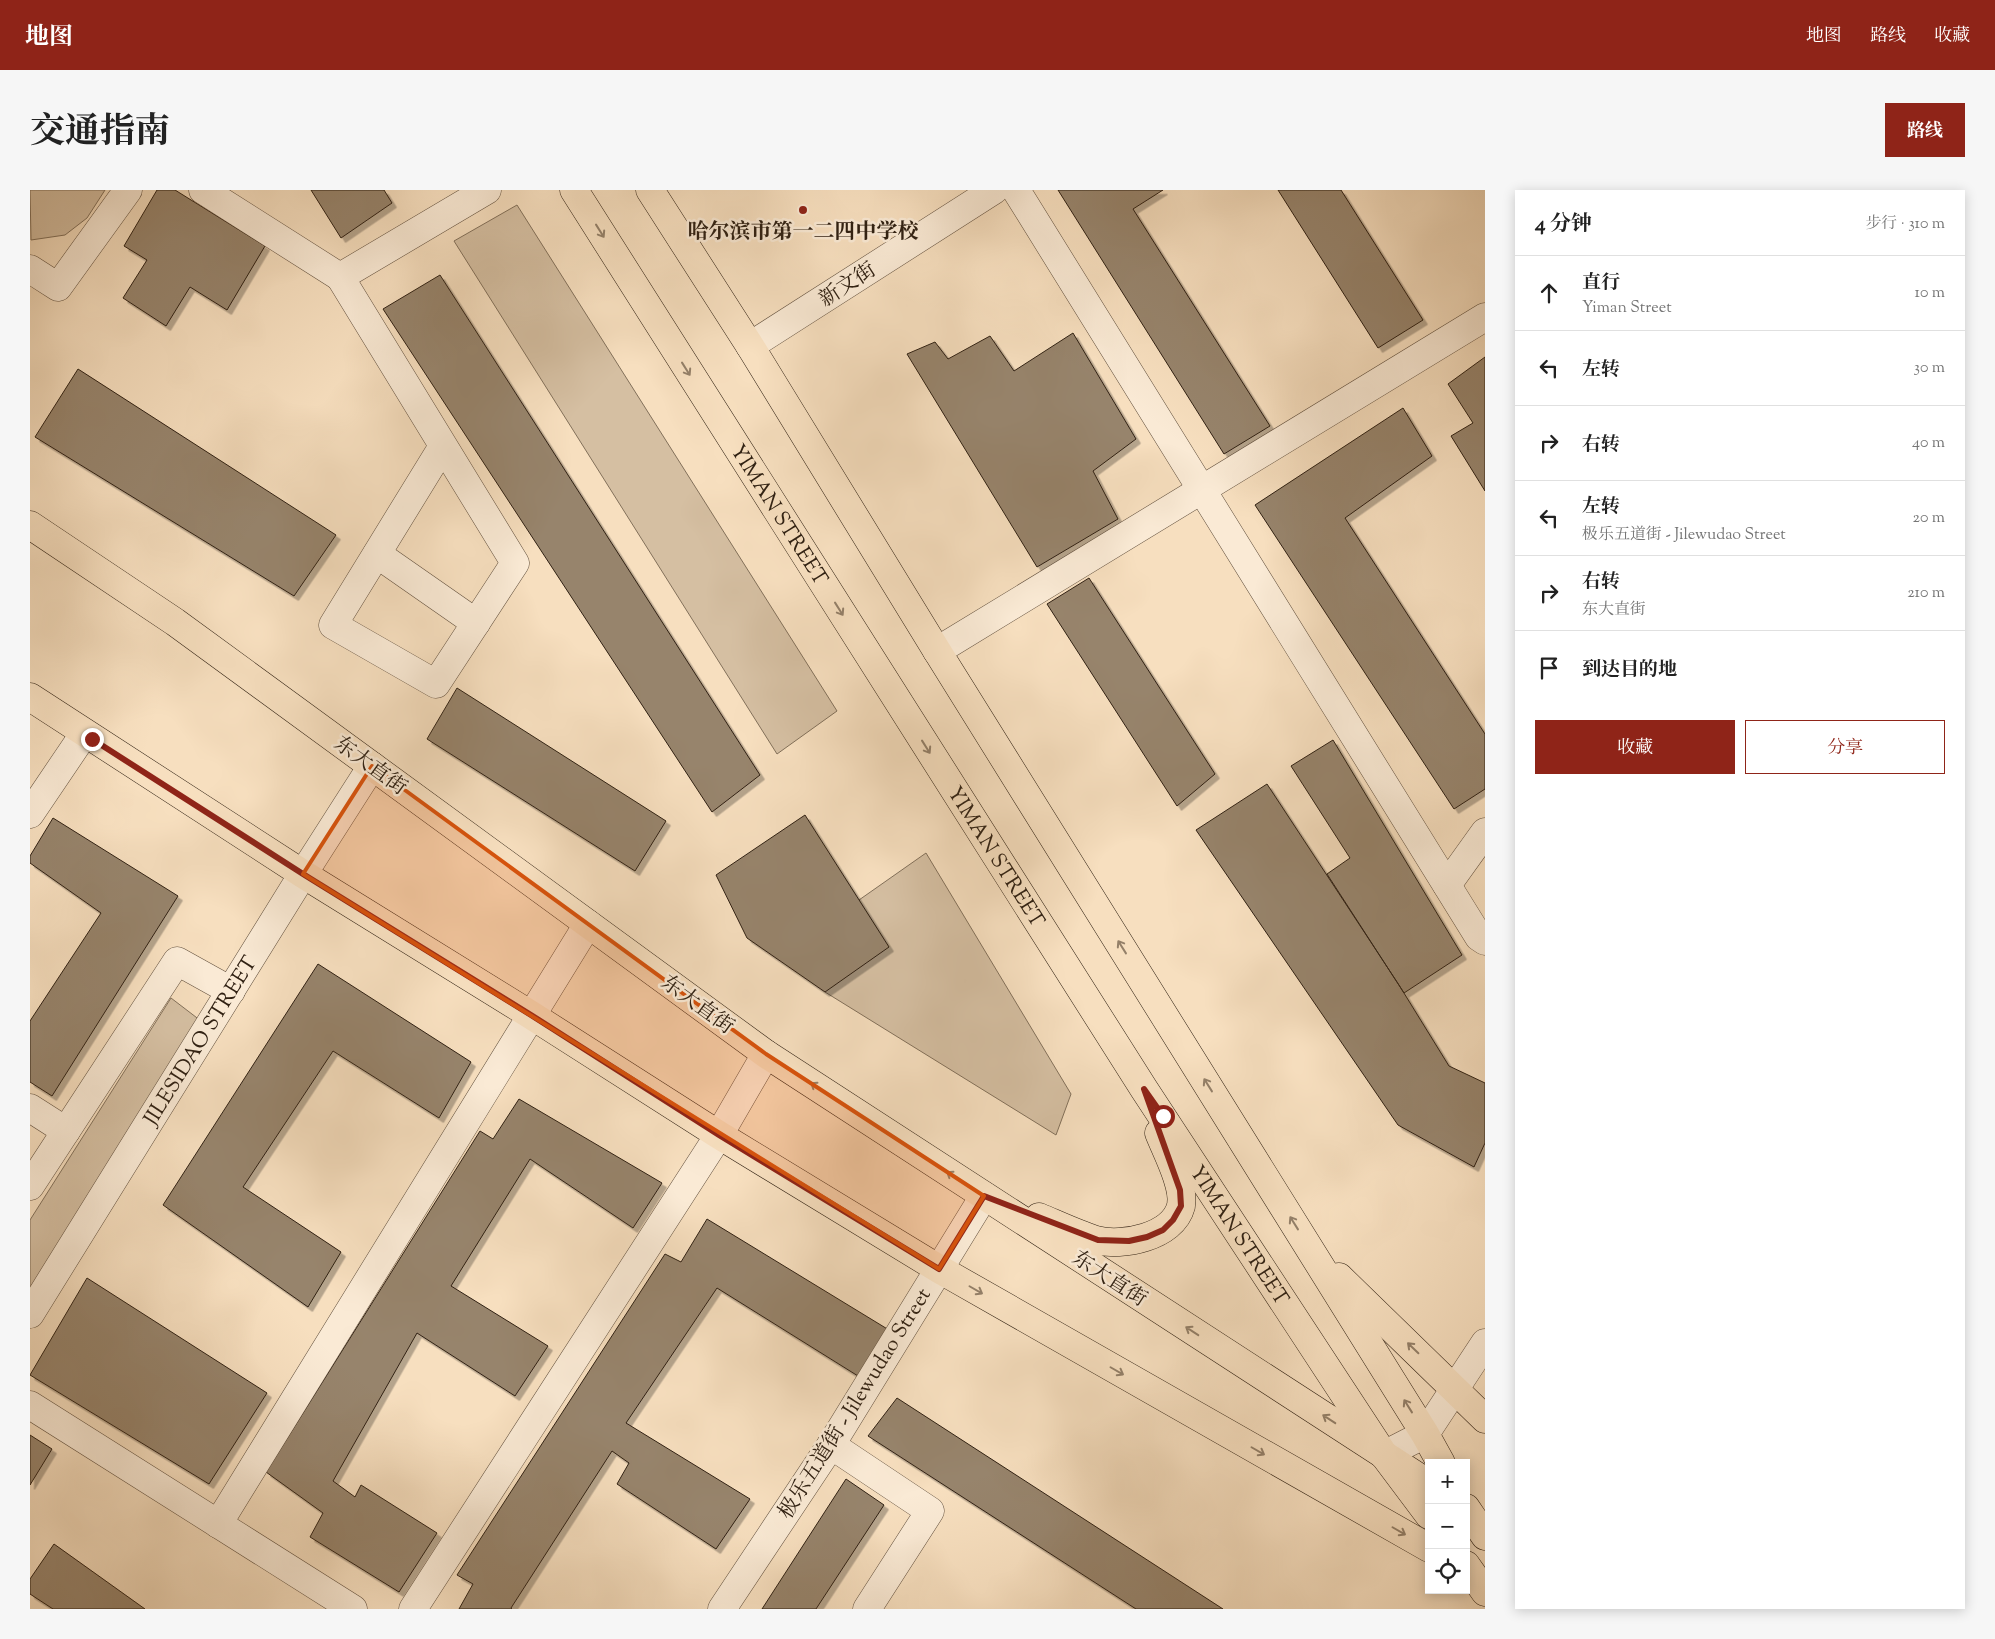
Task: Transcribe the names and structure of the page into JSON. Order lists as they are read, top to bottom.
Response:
{
  "streets": {
    "main road": ["YIMAN STREET", "东大直街"],
    "street": ["新文街", "JILESIDAO STREET", "极乐五道街 - Jilewudao Street"]
  },
  "crossings": [
    ["YIMAN STREET", "东大直街"],
    ["东大直街", "JILESIDAO STREET"],
    ["东大直街", "极乐五道街 - Jilewudao Street"]
  ],
  "places": ["哈尔滨市第一二四中学校"],
  "page": {
    "header": "地图",
    "nav": ["地图", "路线", "收藏"],
    "title": "交通指南",
    "buttons": [
      "路线",
      ["收藏", "分享"]
    ],
    "heading": ["4 分钟", "步行 · 310 m"],
    "list": [
      ["直行", "Yiman Street", "10 m"],
      ["左转", "30 m"],
      ["右转", "40 m"],
      ["左转", "极乐五道街 - Jilewudao Street", "20 m"],
      ["右转", "东大直街", "210 m"],
      "到达目的地"
    ],
    "map_buttons": ["+", "−"]
  }
}
